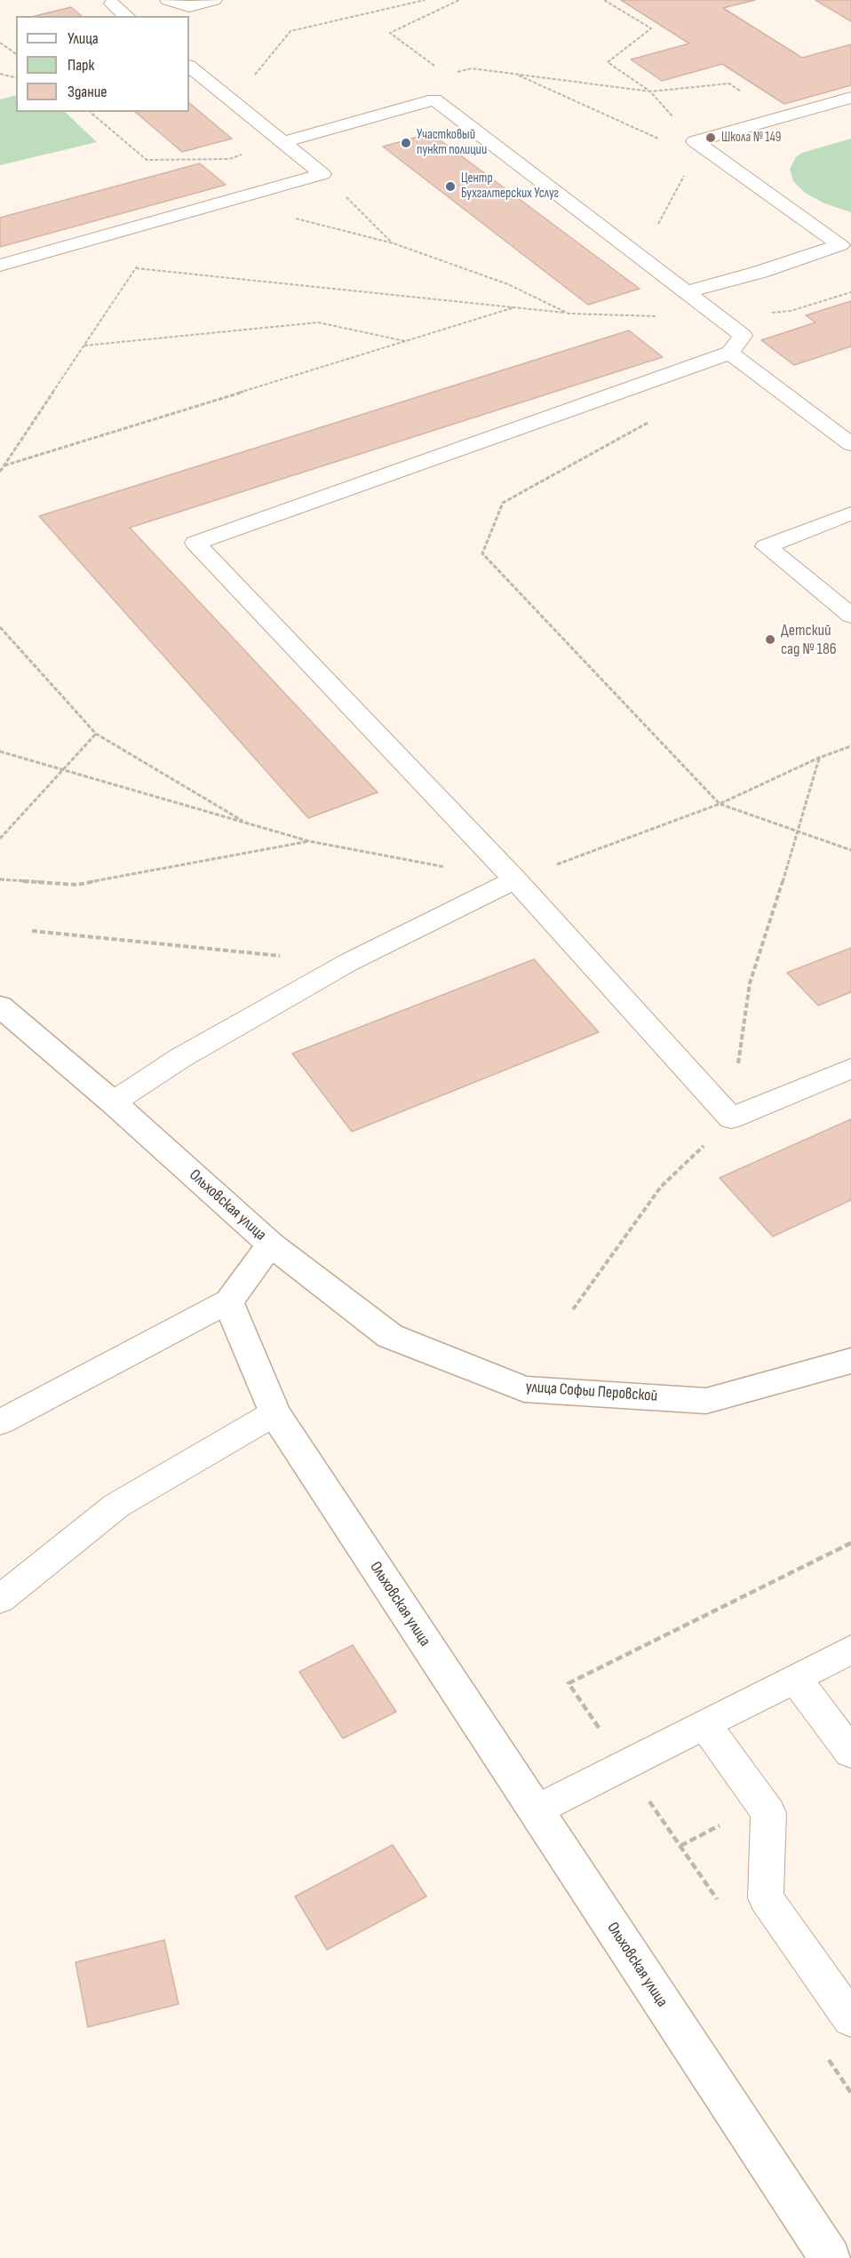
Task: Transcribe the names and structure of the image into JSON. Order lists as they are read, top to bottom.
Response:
{
  "streets": {
    "street": ["Ольховская улица", "улица Софьи Перовской"]
  },
  "crossings": [
    ["Ольховская улица", "улица Софьи Перовской"]
  ],
  "places": [
    "Школа № 149",
    "Участковый пункт полиции",
    "Центр Бухгалтерских Услуг",
    "Детский сад № 186"
  ],
  "legend": ["Улица", "Парк", "Здание"]
}
